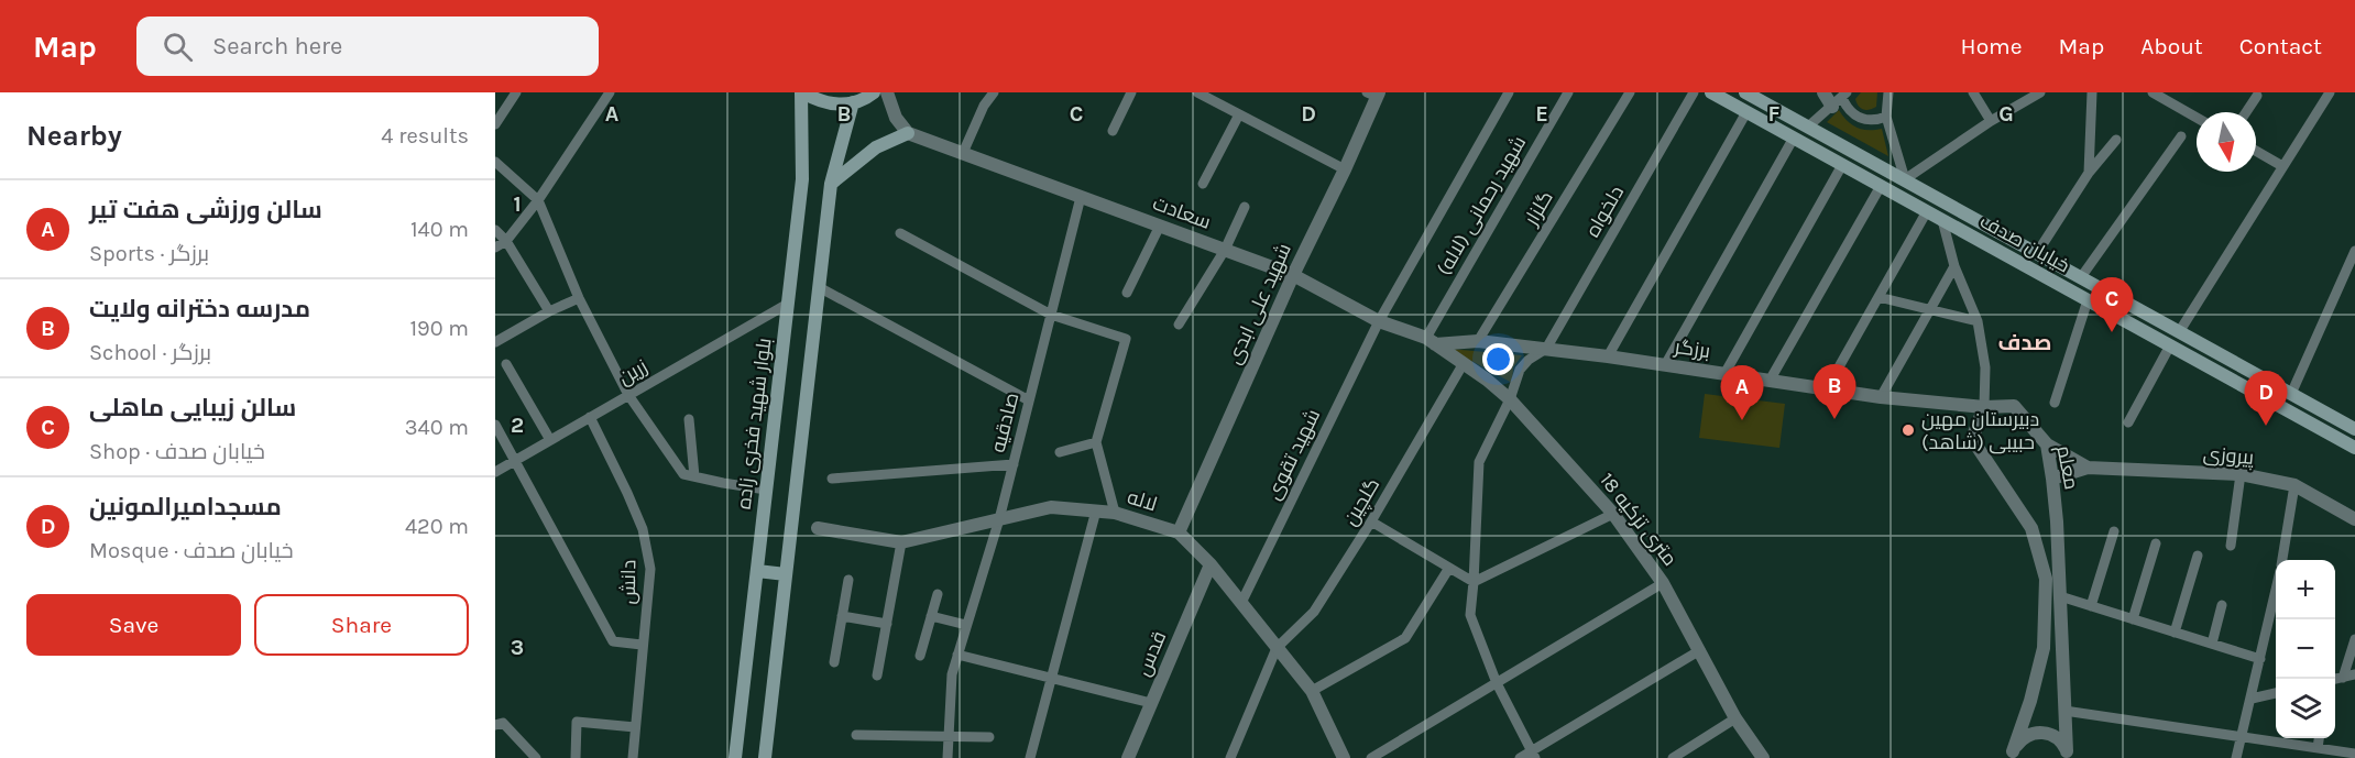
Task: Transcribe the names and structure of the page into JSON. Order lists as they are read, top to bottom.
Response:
{
  "streets": {
    "main road": ["خیابان صدف", "بلوار شهید فخری زاده"],
    "street": [
      "شهید رحمانی (لاله)",
      "گلزار",
      "دلخواه",
      "سعادت",
      "شهید علی ابدی",
      "برزگر",
      "زرین",
      "صادقیه",
      "شهید تقوی",
      "پیروزی",
      "معلم",
      "لاله",
      "گلچین",
      "18 متری تزکیه",
      "دانش",
      "قدس"
    ]
  },
  "crossings": [
    ["شهید رحمانی (لاله)", "سعادت"],
    ["شهید رحمانی (لاله)", "برزگر"],
    ["شهید رحمانی (لاله)", "18 متری تزکیه"],
    ["گلزار", "برزگر"],
    ["دلخواه", "برزگر"],
    ["سعادت", "شهید علی ابدی"],
    ["سعادت", "برزگر"],
    ["سعادت", "صادقیه"],
    ["سعادت", "شهید تقوی"],
    ["سعادت", "18 متری تزکیه"],
    ["شهید علی ابدی", "لاله"],
    ["برزگر", "معلم"],
    ["برزگر", "18 متری تزکیه"],
    ["زرین", "بلوار شهید فخری زاده"],
    ["زرین", "دانش"],
    ["صادقیه", "لاله"],
    ["شهید تقوی", "لاله"],
    ["لاله", "گلچین"],
    ["لاله", "قدس"],
    ["گلچین", "18 متری تزکیه"]
  ],
  "districts": ["صدف"],
  "places": ["دبیرستان مهین حبیبی (شاهد)"],
  "north": "bottom",
  "page": {
    "header": "Map",
    "search": "Search here",
    "nav": [
      "Home",
      "Map",
      "About",
      "Contact"
    ],
    "heading": ["Nearby", "4 results"],
    "list": [
      {
        "mark": "A",
        "name": "سالن ورزشی هفت تیر",
        "note": "Sports · برزگر",
        "value": "140 m"
      },
      {
        "mark": "B",
        "name": "مدرسه دخترانه ولایت",
        "note": "School · برزگر",
        "value": "190 m"
      },
      {
        "mark": "C",
        "name": "سالن زیبایی ماهلی",
        "note": "Shop · خیابان صدف",
        "value": "340 m"
      },
      {
        "mark": "D",
        "name": "مسجدامیرالمونین",
        "note": "Mosque · خیابان صدف",
        "value": "420 m"
      }
    ],
    "pins": [
      "C",
      "B",
      "A",
      "D"
    ],
    "map_buttons": ["+", "−"],
    "buttons": ["Save", "Share"]
  },
  "grid": {
    "columns": [
      "A",
      "B",
      "C",
      "D",
      "E",
      "F",
      "G"
    ],
    "rows": ["1", "2", "3"]
  }
}
